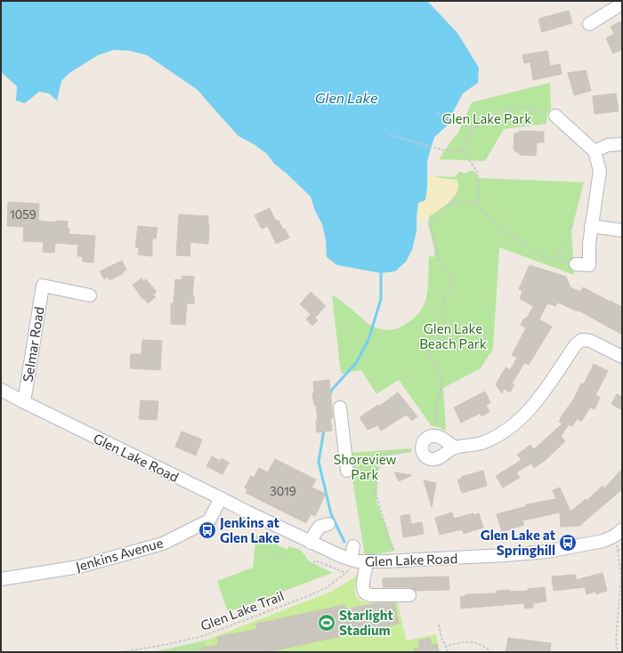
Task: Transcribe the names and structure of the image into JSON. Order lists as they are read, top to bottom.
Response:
{
  "streets": {
    "street": ["Selmar Road", "Glen Lake Road", "Jenkins Avenue"],
    "path": ["Glen Lake Trail"]
  },
  "crossings": [
    ["Selmar Road", "Glen Lake Road"],
    ["Glen Lake Road", "Jenkins Avenue"],
    ["Glen Lake Road", "Glen Lake Trail"]
  ],
  "water": ["Glen Lake"],
  "parks": ["Glen Lake Park", "Glen Lake Beach Park", "Shoreview Park"],
  "places": {
    "bus stop": ["Jenkins at Glen Lake", "Glen Lake at Springhill"],
    "sports": ["Starlight Stadium"]
  },
  "house_numbers": ["1059", "3019"]
}
